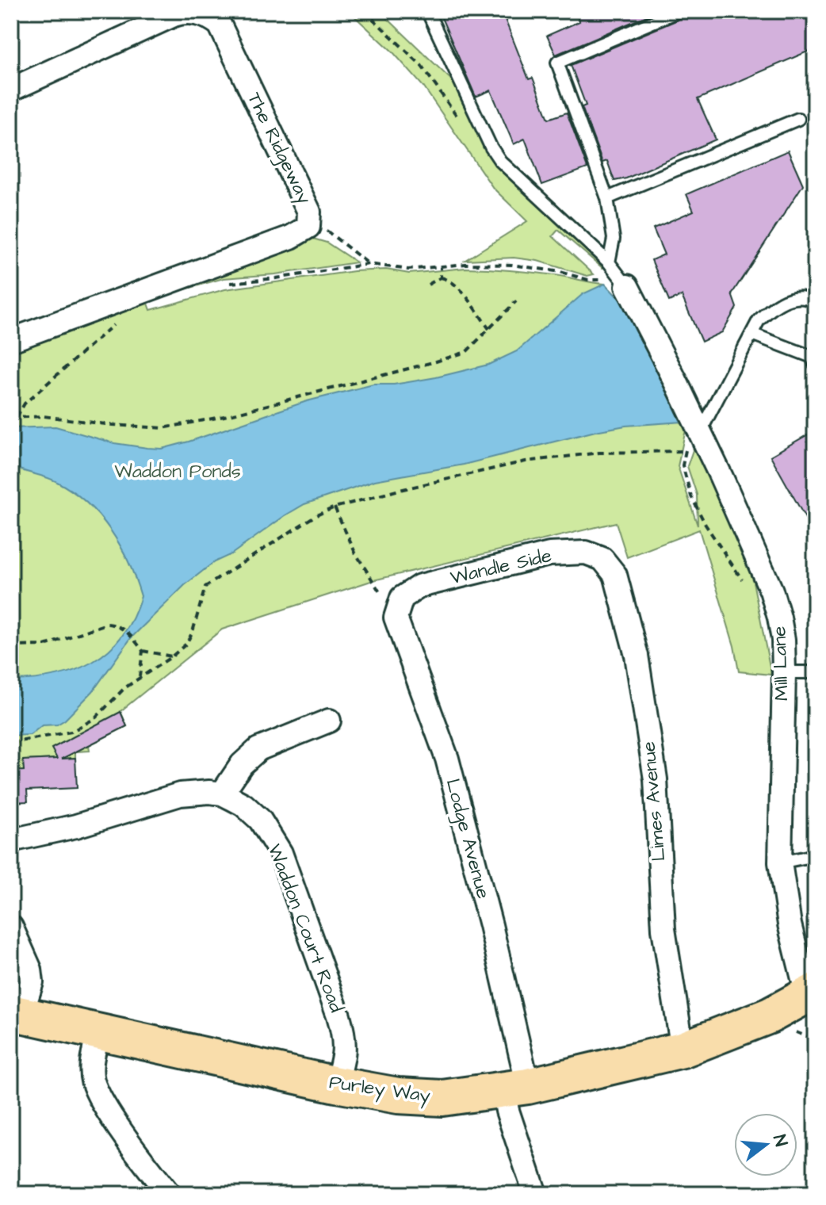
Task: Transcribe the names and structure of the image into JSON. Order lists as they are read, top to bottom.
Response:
{
  "streets": {
    "highway": ["Purley Way"],
    "street": [
      "The Ridgeway",
      "Wandle Side",
      "Mill Lane",
      "Limes Avenue",
      "Lodge Avenue",
      "Waddon Court Road"
    ]
  },
  "crossings": [
    ["Wandle Side", "Limes Avenue"],
    ["Wandle Side", "Lodge Avenue"],
    ["Mill Lane", "Purley Way"],
    ["Limes Avenue", "Purley Way"],
    ["Lodge Avenue", "Purley Way"],
    ["Waddon Court Road", "Purley Way"]
  ],
  "parks": ["Waddon Ponds"],
  "north": "right"
}
